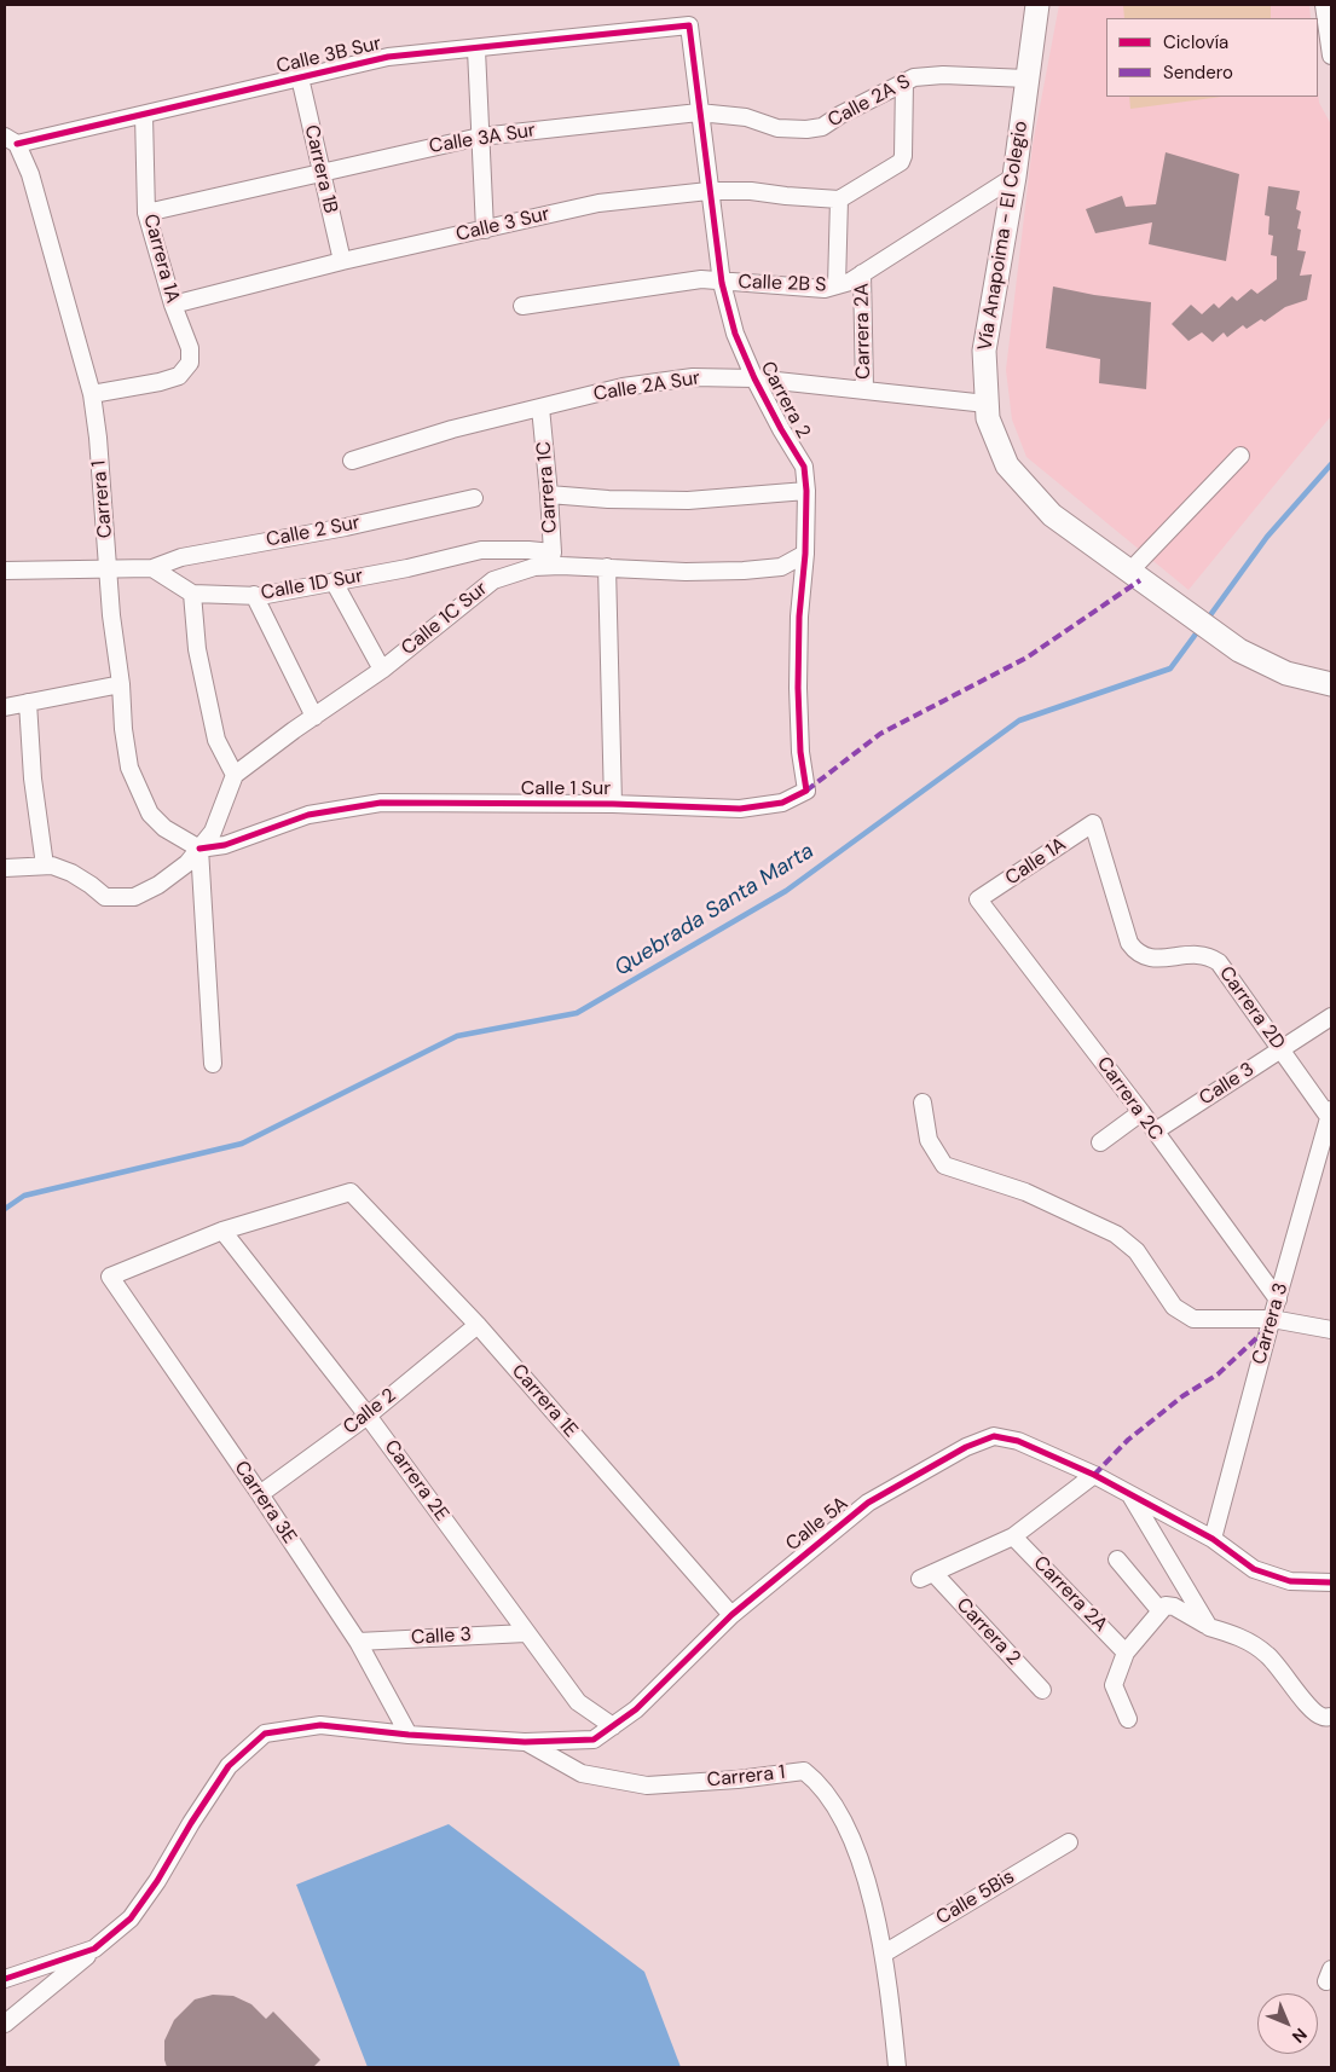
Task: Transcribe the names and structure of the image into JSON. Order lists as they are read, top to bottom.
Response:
{
  "streets": {
    "main road": ["Vía Anapoima - El Colegio"],
    "street": [
      "Calle 3B Sur",
      "Calle 2A S",
      "Calle 3A Sur",
      "Carrera 1B",
      "Calle 3 Sur",
      "Carrera 1A",
      "Calle 2B S",
      "Carrera 2A",
      "Calle 2A Sur",
      "Carrera 2",
      "Carrera 1C",
      "Carrera 1",
      "Calle 2 Sur",
      "Calle 1D Sur",
      "Calle 1C Sur",
      "Calle 1 Sur",
      "Calle 1A",
      "Carrera 2D",
      "Calle 3",
      "Carrera 2C",
      "Carrera 3",
      "Carrera 1E",
      "Calle 2",
      "Carrera 2E",
      "Carrera 3E",
      "Calle 5A",
      "Calle 5Bis"
    ]
  },
  "crossings": [
    ["Calle 3B Sur", "Carrera 1B"],
    ["Calle 3B Sur", "Carrera 1A"],
    ["Calle 3B Sur", "Carrera 2"],
    ["Calle 3B Sur", "Carrera 1"],
    ["Calle 2A S", "Calle 3A Sur"],
    ["Calle 2A S", "Vía Anapoima - El Colegio"],
    ["Calle 3A Sur", "Carrera 1B"],
    ["Calle 3A Sur", "Carrera 1A"],
    ["Calle 3A Sur", "Carrera 2"],
    ["Carrera 1B", "Calle 3 Sur"],
    ["Calle 3 Sur", "Carrera 1A"],
    ["Calle 3 Sur", "Carrera 2A"],
    ["Calle 3 Sur", "Carrera 2"],
    ["Vía Anapoima - El Colegio", "Calle 2B S"],
    ["Vía Anapoima - El Colegio", "Calle 2A Sur"],
    ["Carrera 1A", "Carrera 1"],
    ["Calle 2B S", "Carrera 2A"],
    ["Calle 2B S", "Carrera 2"],
    ["Carrera 2A", "Calle 2A Sur"],
    ["Carrera 2A", "Carrera 2"],
    ["Calle 2A Sur", "Carrera 2"],
    ["Calle 2A Sur", "Carrera 1C"],
    ["Carrera 2", "Calle 1C Sur"],
    ["Carrera 2", "Calle 1 Sur"],
    ["Carrera 1C", "Calle 1D Sur"],
    ["Carrera 1C", "Calle 1C Sur"],
    ["Carrera 1", "Calle 1 Sur"],
    ["Carrera 1", "Calle 5A"],
    ["Carrera 1", "Calle 5Bis"],
    ["Calle 1D Sur", "Calle 1C Sur"],
    ["Calle 1A", "Carrera 2D"],
    ["Calle 1A", "Carrera 2C"],
    ["Carrera 2D", "Calle 3"],
    ["Carrera 2D", "Carrera 3"],
    ["Calle 3", "Carrera 2C"],
    ["Calle 3", "Carrera 2E"],
    ["Calle 3", "Carrera 3E"],
    ["Carrera 2C", "Carrera 3"],
    ["Carrera 3", "Calle 5A"],
    ["Carrera 1E", "Calle 2"],
    ["Carrera 1E", "Carrera 2E"],
    ["Carrera 1E", "Carrera 3E"],
    ["Carrera 1E", "Calle 5A"],
    ["Calle 2", "Carrera 2E"],
    ["Calle 2", "Carrera 3E"],
    ["Carrera 2E", "Carrera 3E"],
    ["Carrera 2E", "Calle 5A"],
    ["Carrera 3E", "Calle 5A"]
  ],
  "water": ["Quebrada Santa Marta"],
  "legend": ["Ciclovía", "Sendero"],
  "north": "bottom right"
}
